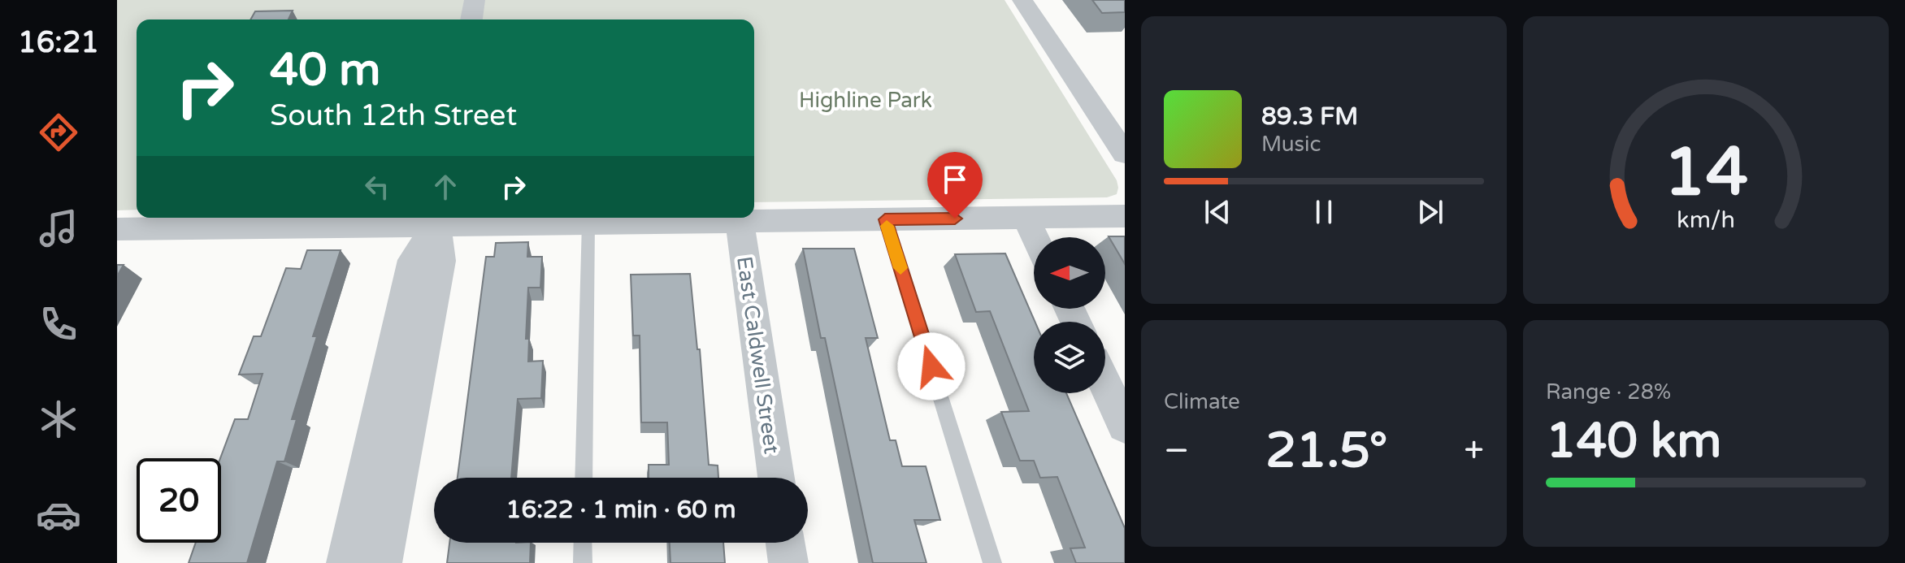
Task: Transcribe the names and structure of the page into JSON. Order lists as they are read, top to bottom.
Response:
{
  "streets": {
    "street": ["East Caldwell Street"]
  },
  "parks": ["Highline Park"],
  "north": "left",
  "page": {
    "tabs": "16:21",
    "turn": ["40 m", "South 12th Street"],
    "song": ["89.3 FM", "Music"],
    "tile": [
      "Climate",
      ["Range · 28%", "140 km"]
    ],
    "heat": ["−", "21.5°", "+"],
    "limit": "20",
    "trip": "16:22 · 1 min · 60 m",
    "gauge": ["14", "km/h"]
  }
}
